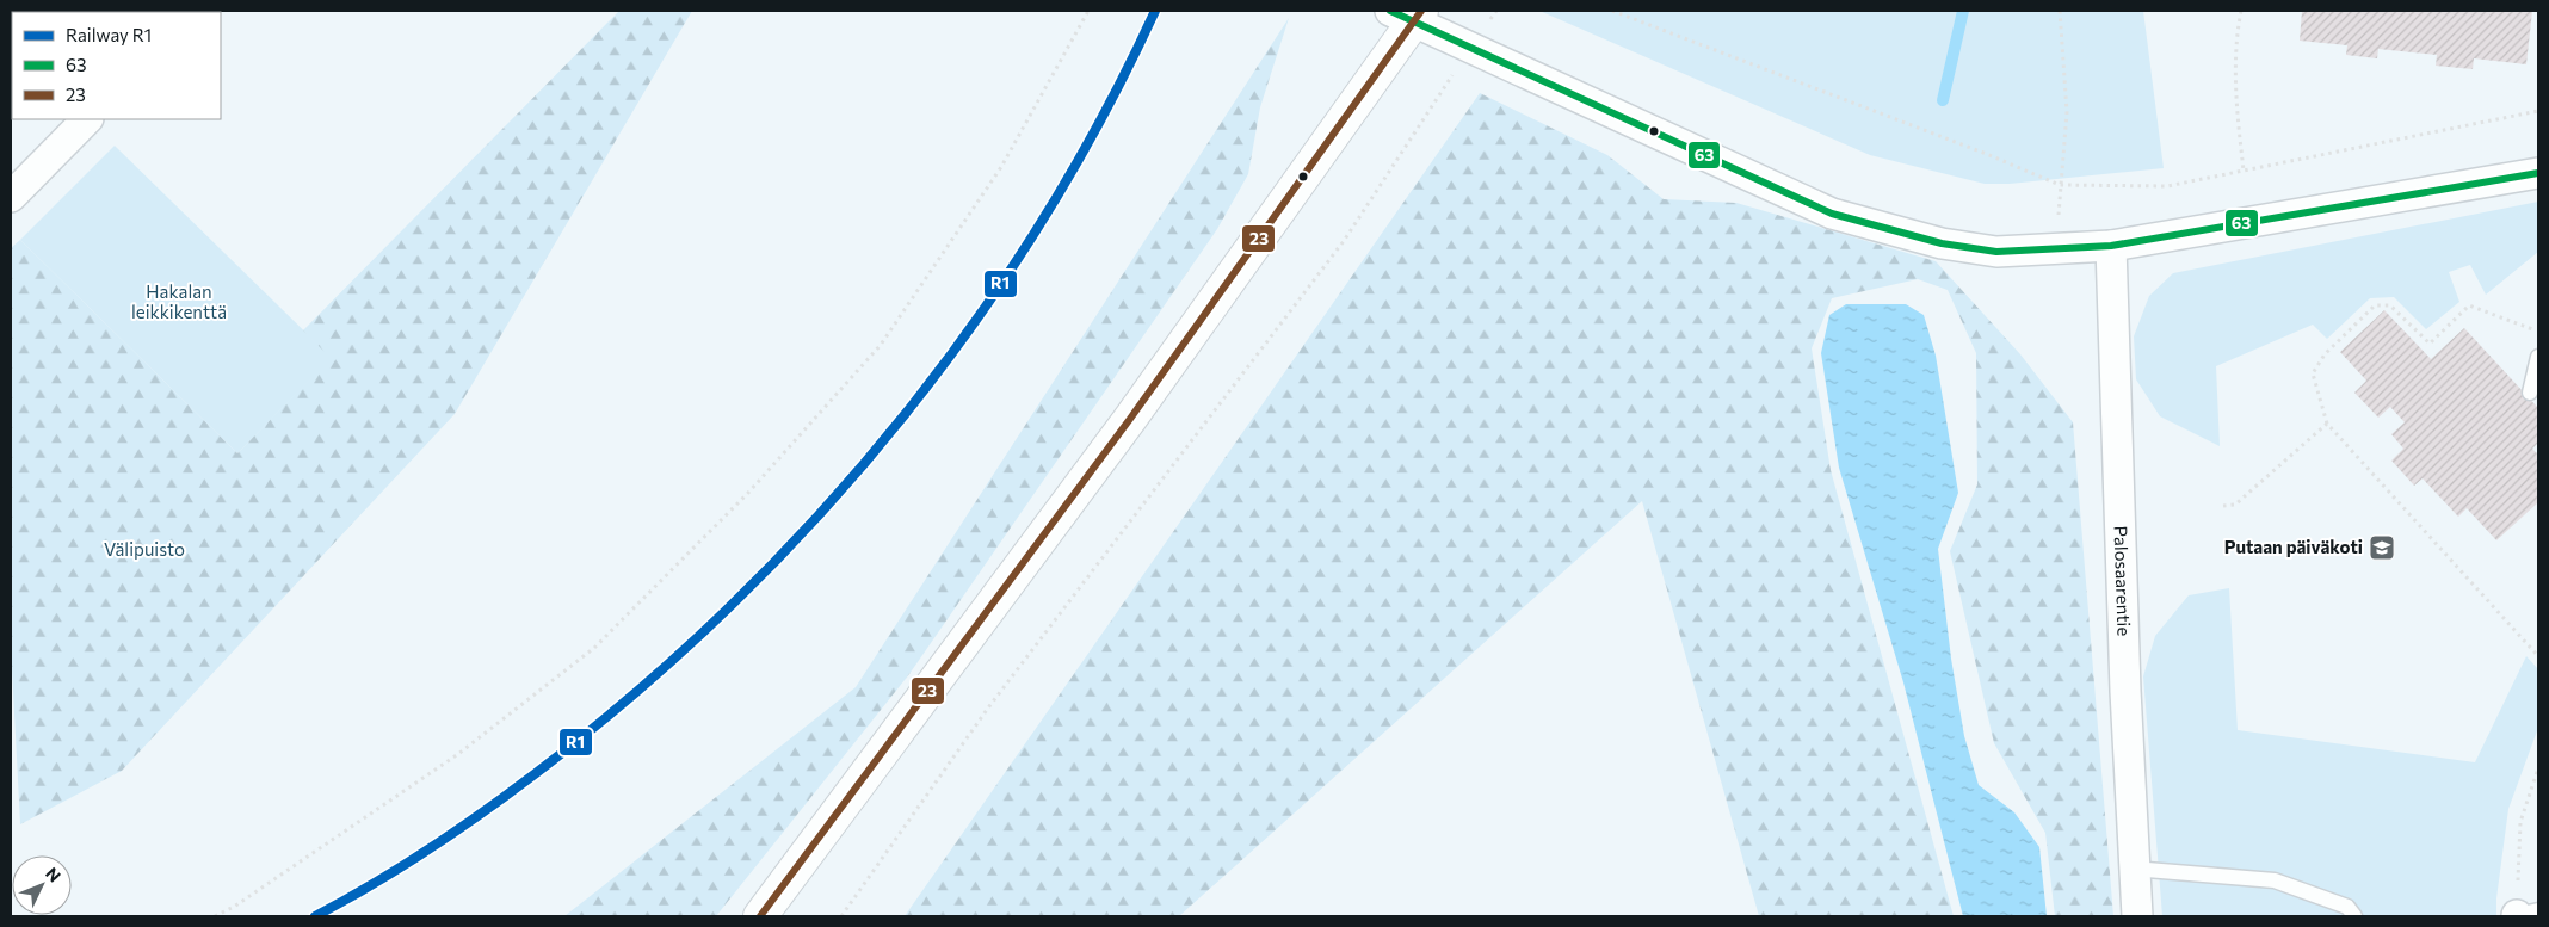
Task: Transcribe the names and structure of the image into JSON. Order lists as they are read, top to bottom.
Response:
{
  "streets": {
    "street": ["Palosaarentie"]
  },
  "parks": ["Hakalan leikkikenttä", "Välipuisto"],
  "places": {
    "school or university": ["Putaan päiväkoti"]
  },
  "lines": ["rail line R1", "transit line 63", "transit line 23"],
  "legend": ["Railway R1", "63", "23"],
  "north": "top right"
}
